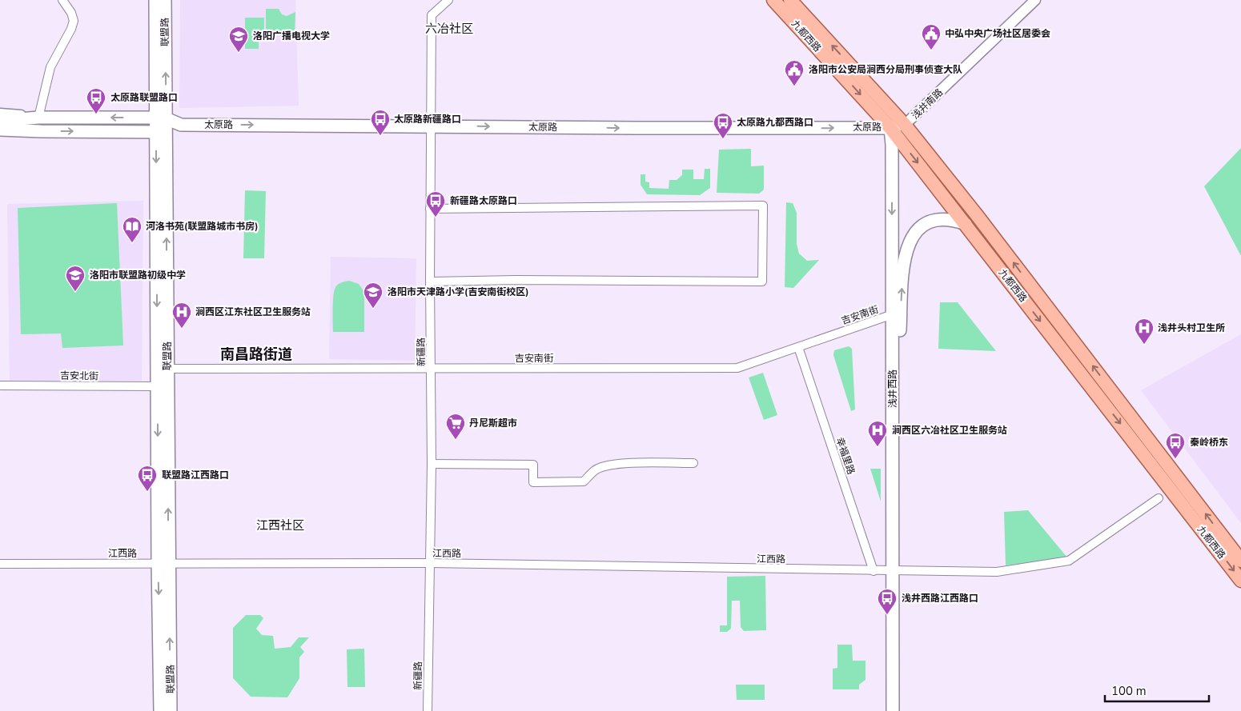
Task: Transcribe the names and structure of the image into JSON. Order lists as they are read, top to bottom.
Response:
{
  "streets": {
    "main road": [
      "联盟路",
      "九都西路",
      "太原路",
      "浅井西路"
    ],
    "street": [
      "浅井南路",
      "吉安南街",
      "新疆路",
      "吉安北街",
      "幸福里路",
      "江西路"
    ]
  },
  "crossings": [
    ["联盟路", "太原路"],
    ["联盟路", "吉安南街"],
    ["联盟路", "吉安北街"],
    ["联盟路", "江西路"],
    ["九都西路", "浅井南路"],
    ["九都西路", "太原路"],
    ["九都西路", "浅井西路"],
    ["浅井南路", "太原路"],
    ["太原路", "新疆路"],
    ["太原路", "浅井西路"],
    ["吉安南街", "新疆路"],
    ["吉安南街", "浅井西路"],
    ["吉安南街", "幸福里路"],
    ["新疆路", "江西路"],
    ["浅井西路", "江西路"],
    ["幸福里路", "江西路"]
  ],
  "districts": ["六冶社区", "南昌路街道", "江西社区"],
  "places": {
    "public building": ["中弘中央广场社区居委会", "洛阳市公安局涧西分局刑事侦查大队"],
    "school or university": ["洛阳广播电视大学", "洛阳市联盟路初级中学", "洛阳市天津路小学(吉安南街校区)"],
    "bus stop": [
      "太原路联盟路口",
      "太原路新疆路口",
      "太原路九都西路口",
      "新疆路太原路口",
      "秦岭桥东",
      "联盟路江西路口",
      "浅井西路江西路口"
    ],
    "library": ["河洛书苑(联盟路城市书房)"],
    "hospital": ["涧西区江东社区卫生服务站", "浅井头村卫生所", "涧西区六冶社区卫生服务站"],
    "supermarket": ["丹尼斯超市"]
  },
  "scale_bar": "100 m"
}
